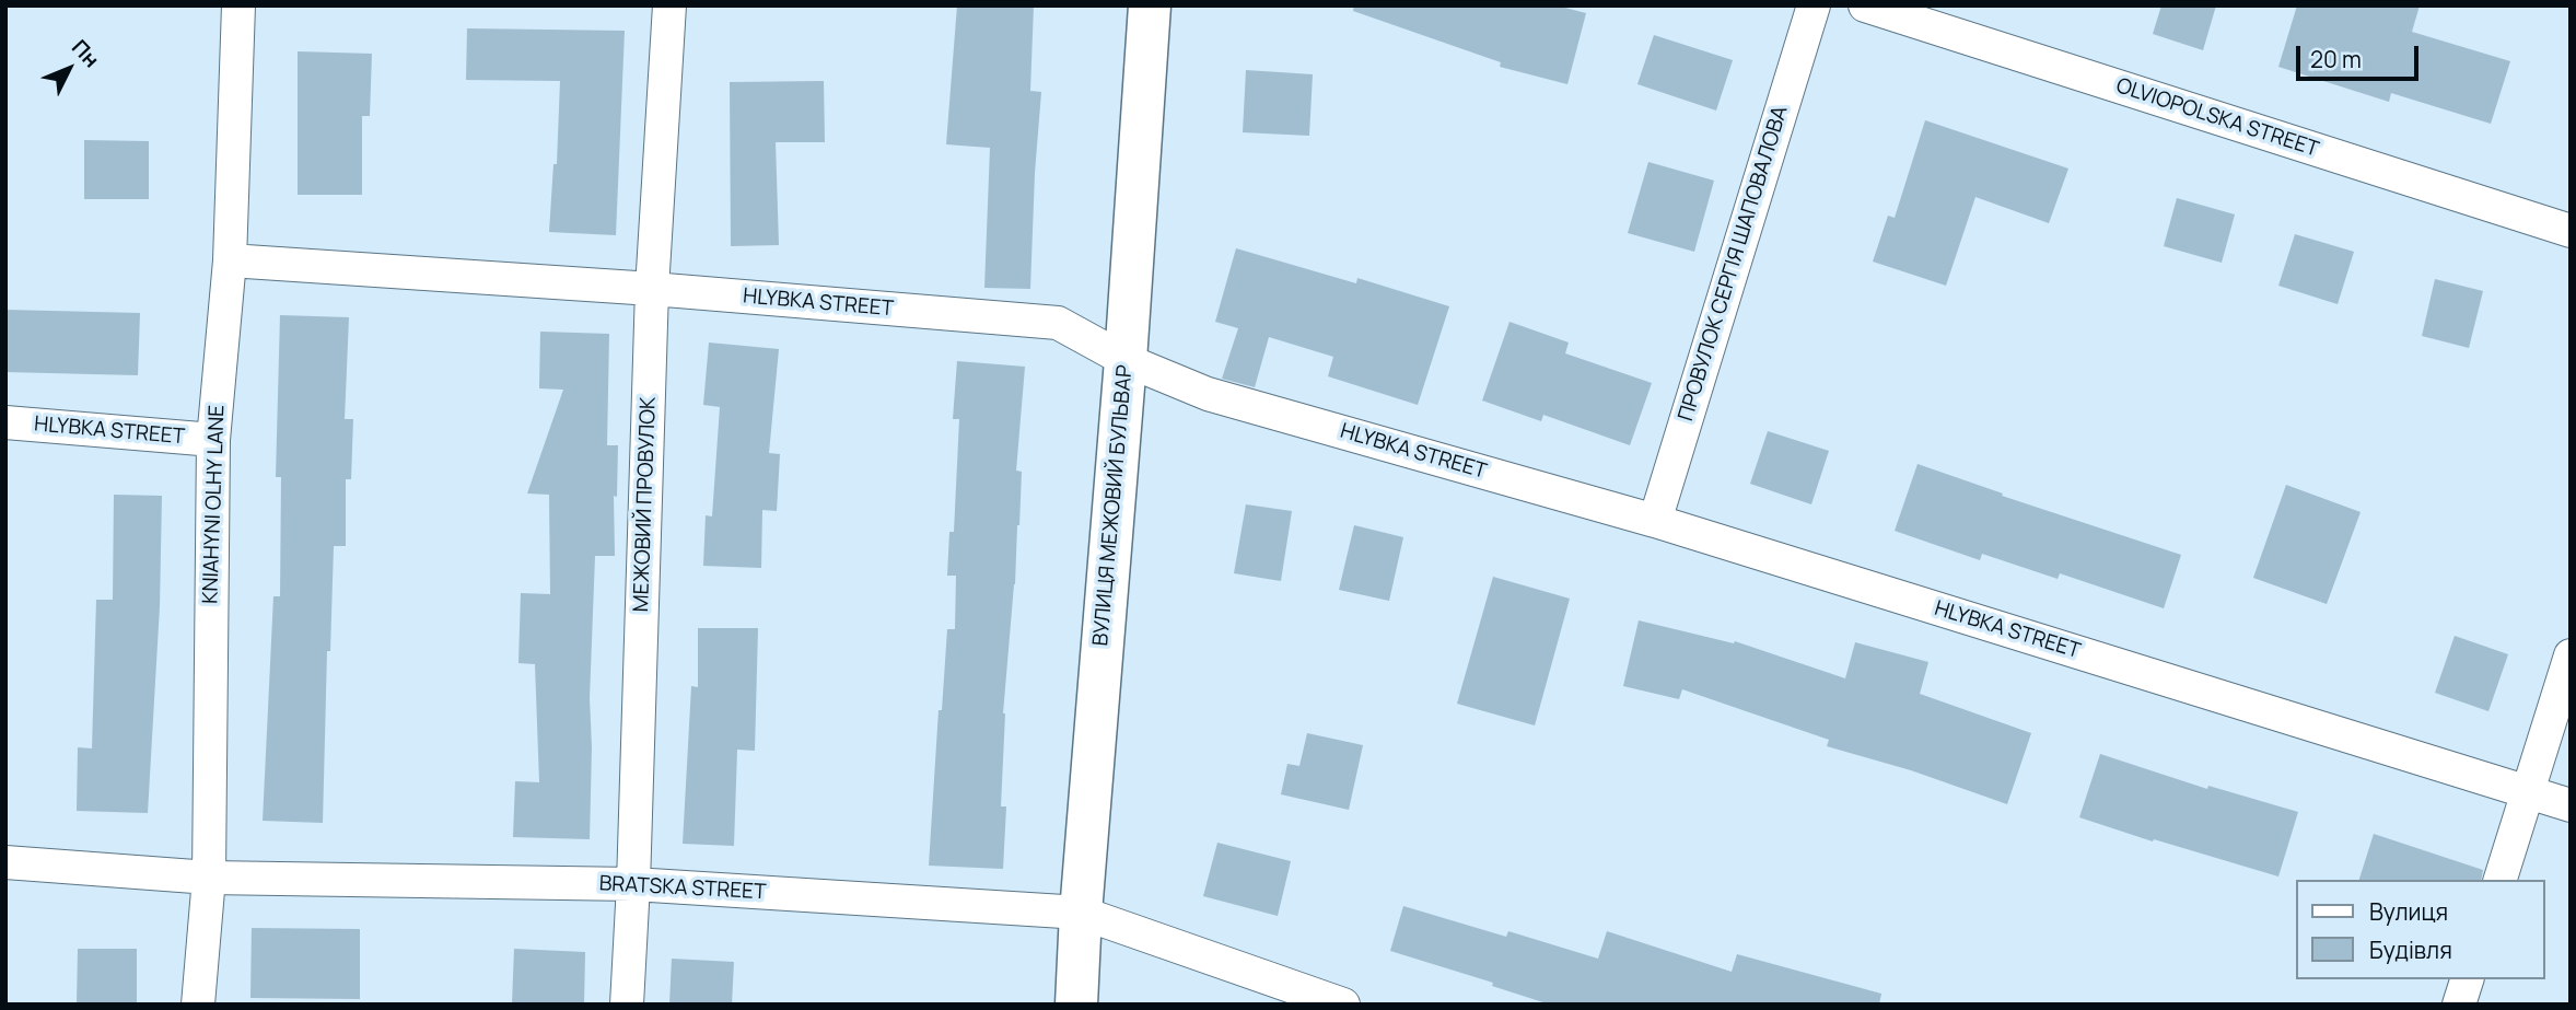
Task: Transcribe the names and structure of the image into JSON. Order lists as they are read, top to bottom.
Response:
{
  "streets": {
    "street": [
      "OLVIOPOLSKA STREET",
      "ПРОВУЛОК СЕРГІЯ ШАПОВАЛОВА",
      "HLYBKA STREET",
      "KNIAHYNI OLHY LANE",
      "МЕЖОВИЙ ПРОВУЛОК",
      "ВУЛИЦЯ МЕЖОВИЙ БУЛЬВАР",
      "BRATSKA STREET"
    ]
  },
  "crossings": [
    ["ПРОВУЛОК СЕРГІЯ ШАПОВАЛОВА", "HLYBKA STREET"],
    ["HLYBKA STREET", "KNIAHYNI OLHY LANE"],
    ["HLYBKA STREET", "МЕЖОВИЙ ПРОВУЛОК"],
    ["HLYBKA STREET", "ВУЛИЦЯ МЕЖОВИЙ БУЛЬВАР"],
    ["KNIAHYNI OLHY LANE", "BRATSKA STREET"],
    ["МЕЖОВИЙ ПРОВУЛОК", "BRATSKA STREET"],
    ["ВУЛИЦЯ МЕЖОВИЙ БУЛЬВАР", "BRATSKA STREET"]
  ],
  "legend": ["Вулиця", "Будівля"],
  "scale_bar": "20 m",
  "north": "top right"
}
